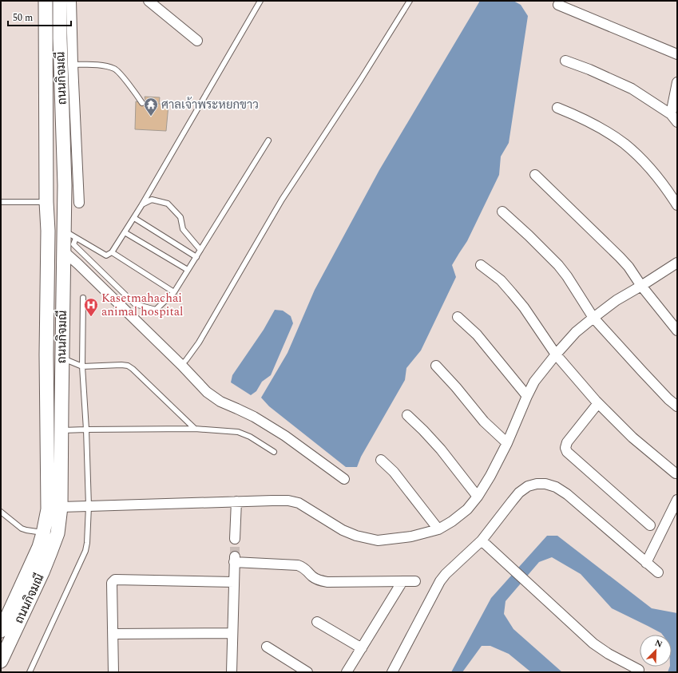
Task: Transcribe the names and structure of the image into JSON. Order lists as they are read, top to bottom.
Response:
{
  "streets": {
    "main road": ["ถนนกิจมณี"]
  },
  "places": {
    "temple": ["ศาลเจ้าพระหยกขาว"],
    "hospital": ["Kasetmahachai animal hospital"]
  },
  "scale_bar": "50 m",
  "north": "top right"
}
